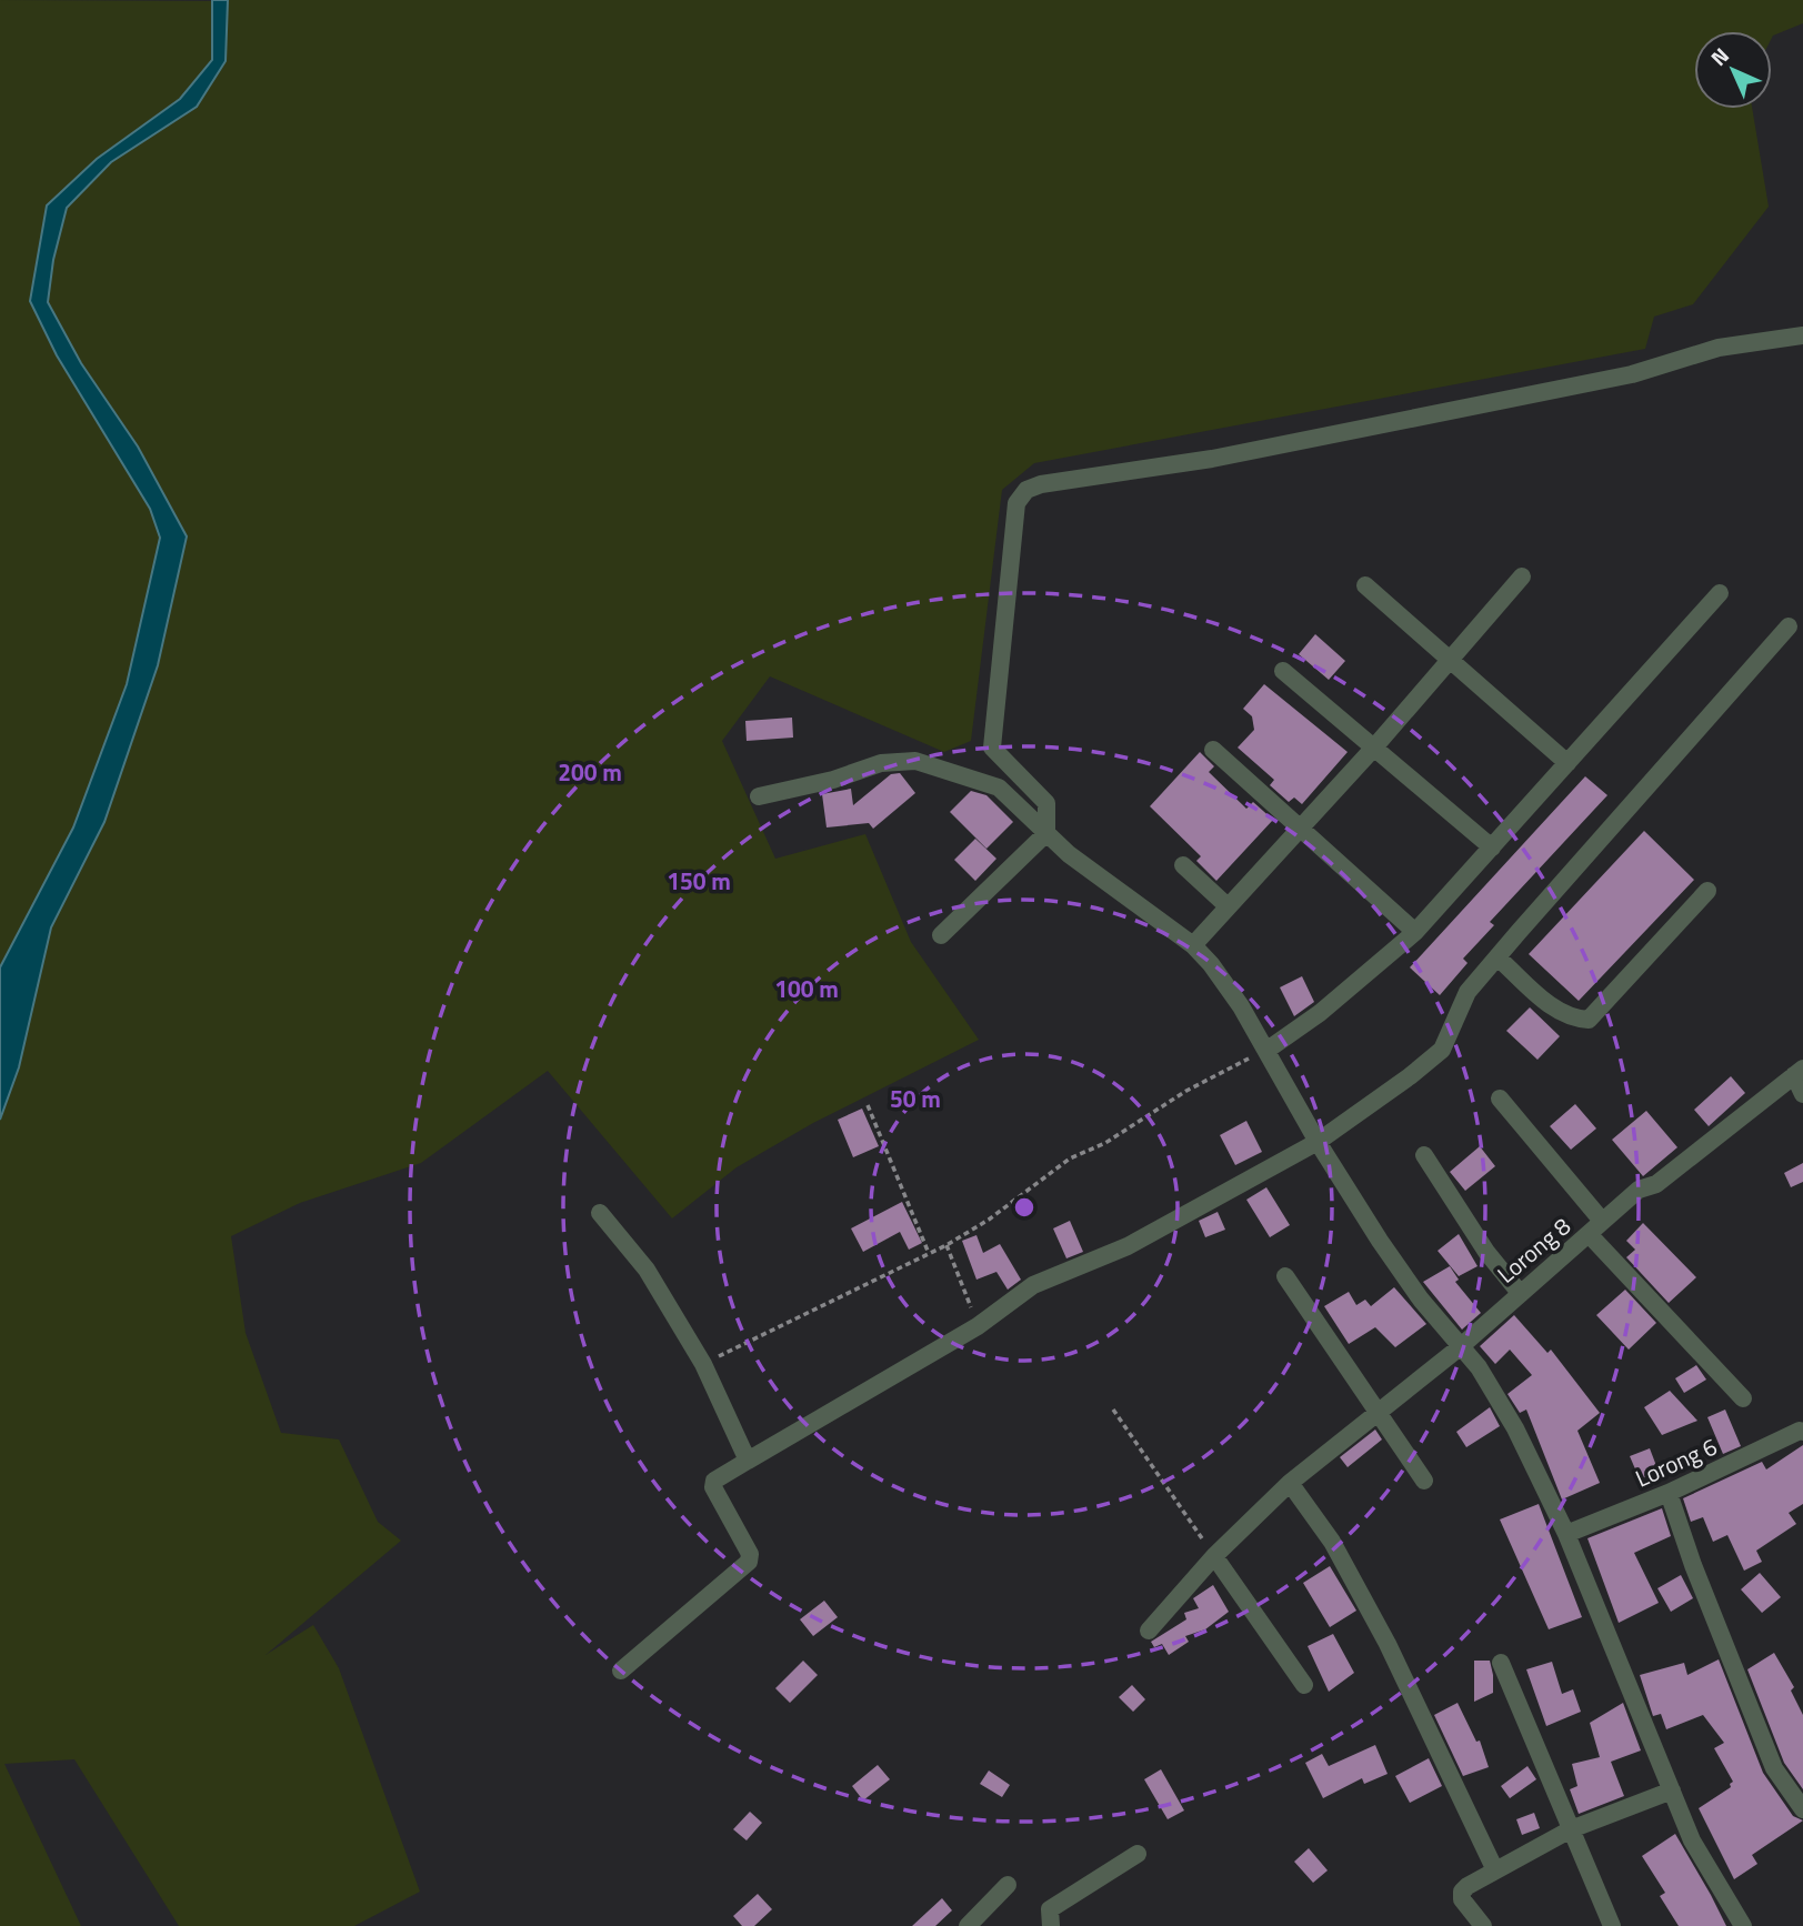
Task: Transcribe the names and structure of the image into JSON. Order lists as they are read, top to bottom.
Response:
{
  "streets": {
    "street": ["Lorong 8", "Lorong 6"]
  },
  "north": "top left",
  "rings": [
    "200 m",
    "150 m",
    "100 m",
    "50 m"
  ]
}
